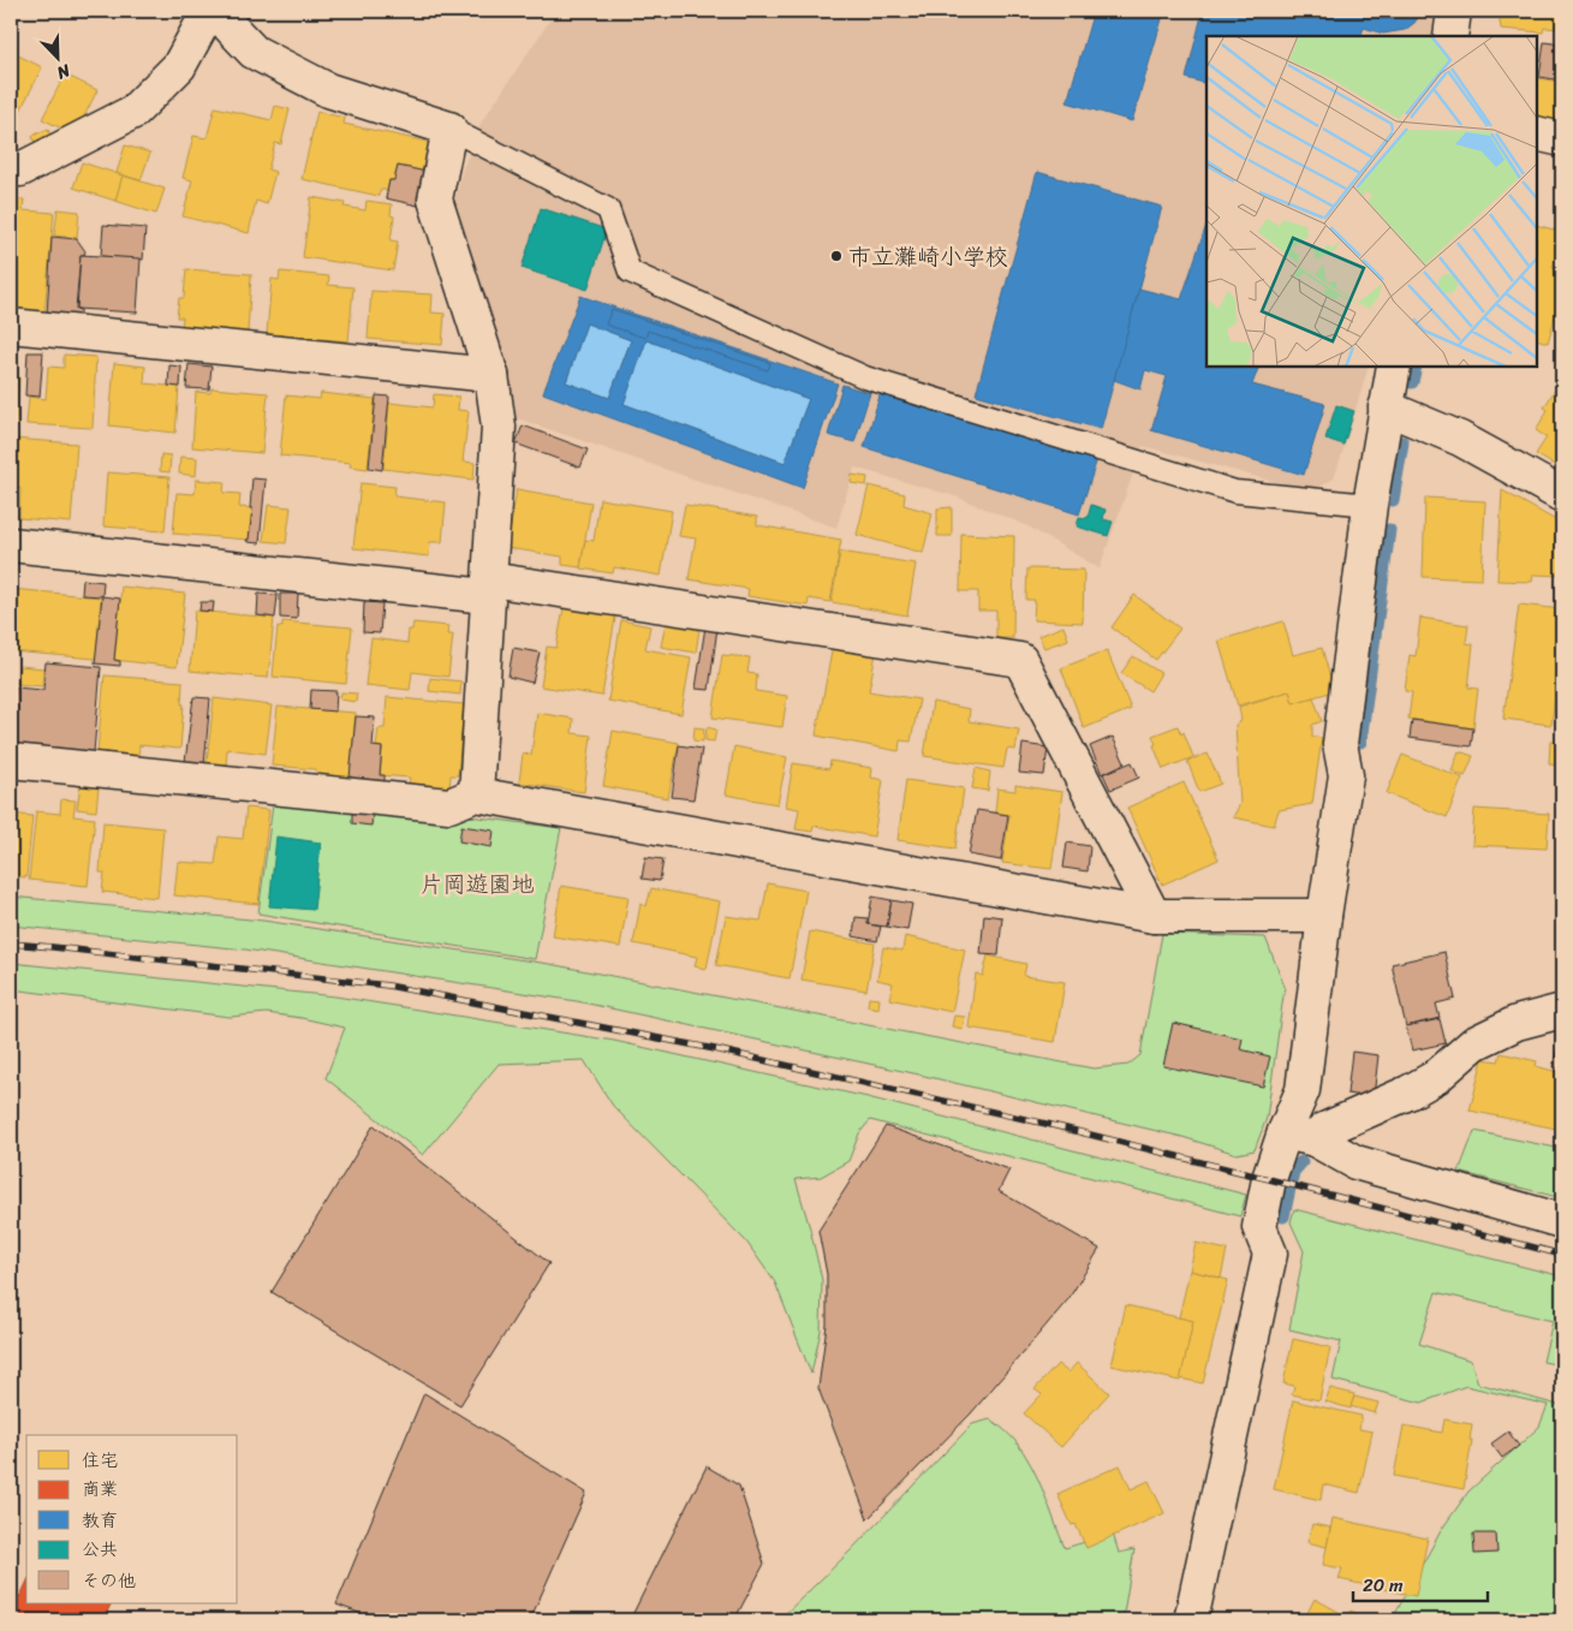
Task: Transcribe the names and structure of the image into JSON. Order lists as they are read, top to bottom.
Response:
{
  "parks": ["片岡遊園地"],
  "places": ["市立灘崎小学校"],
  "legend": [
    "住宅",
    "商業",
    "教育",
    "公共",
    "その他"
  ],
  "scale_bar": "20 m",
  "north": "bottom right"
}
